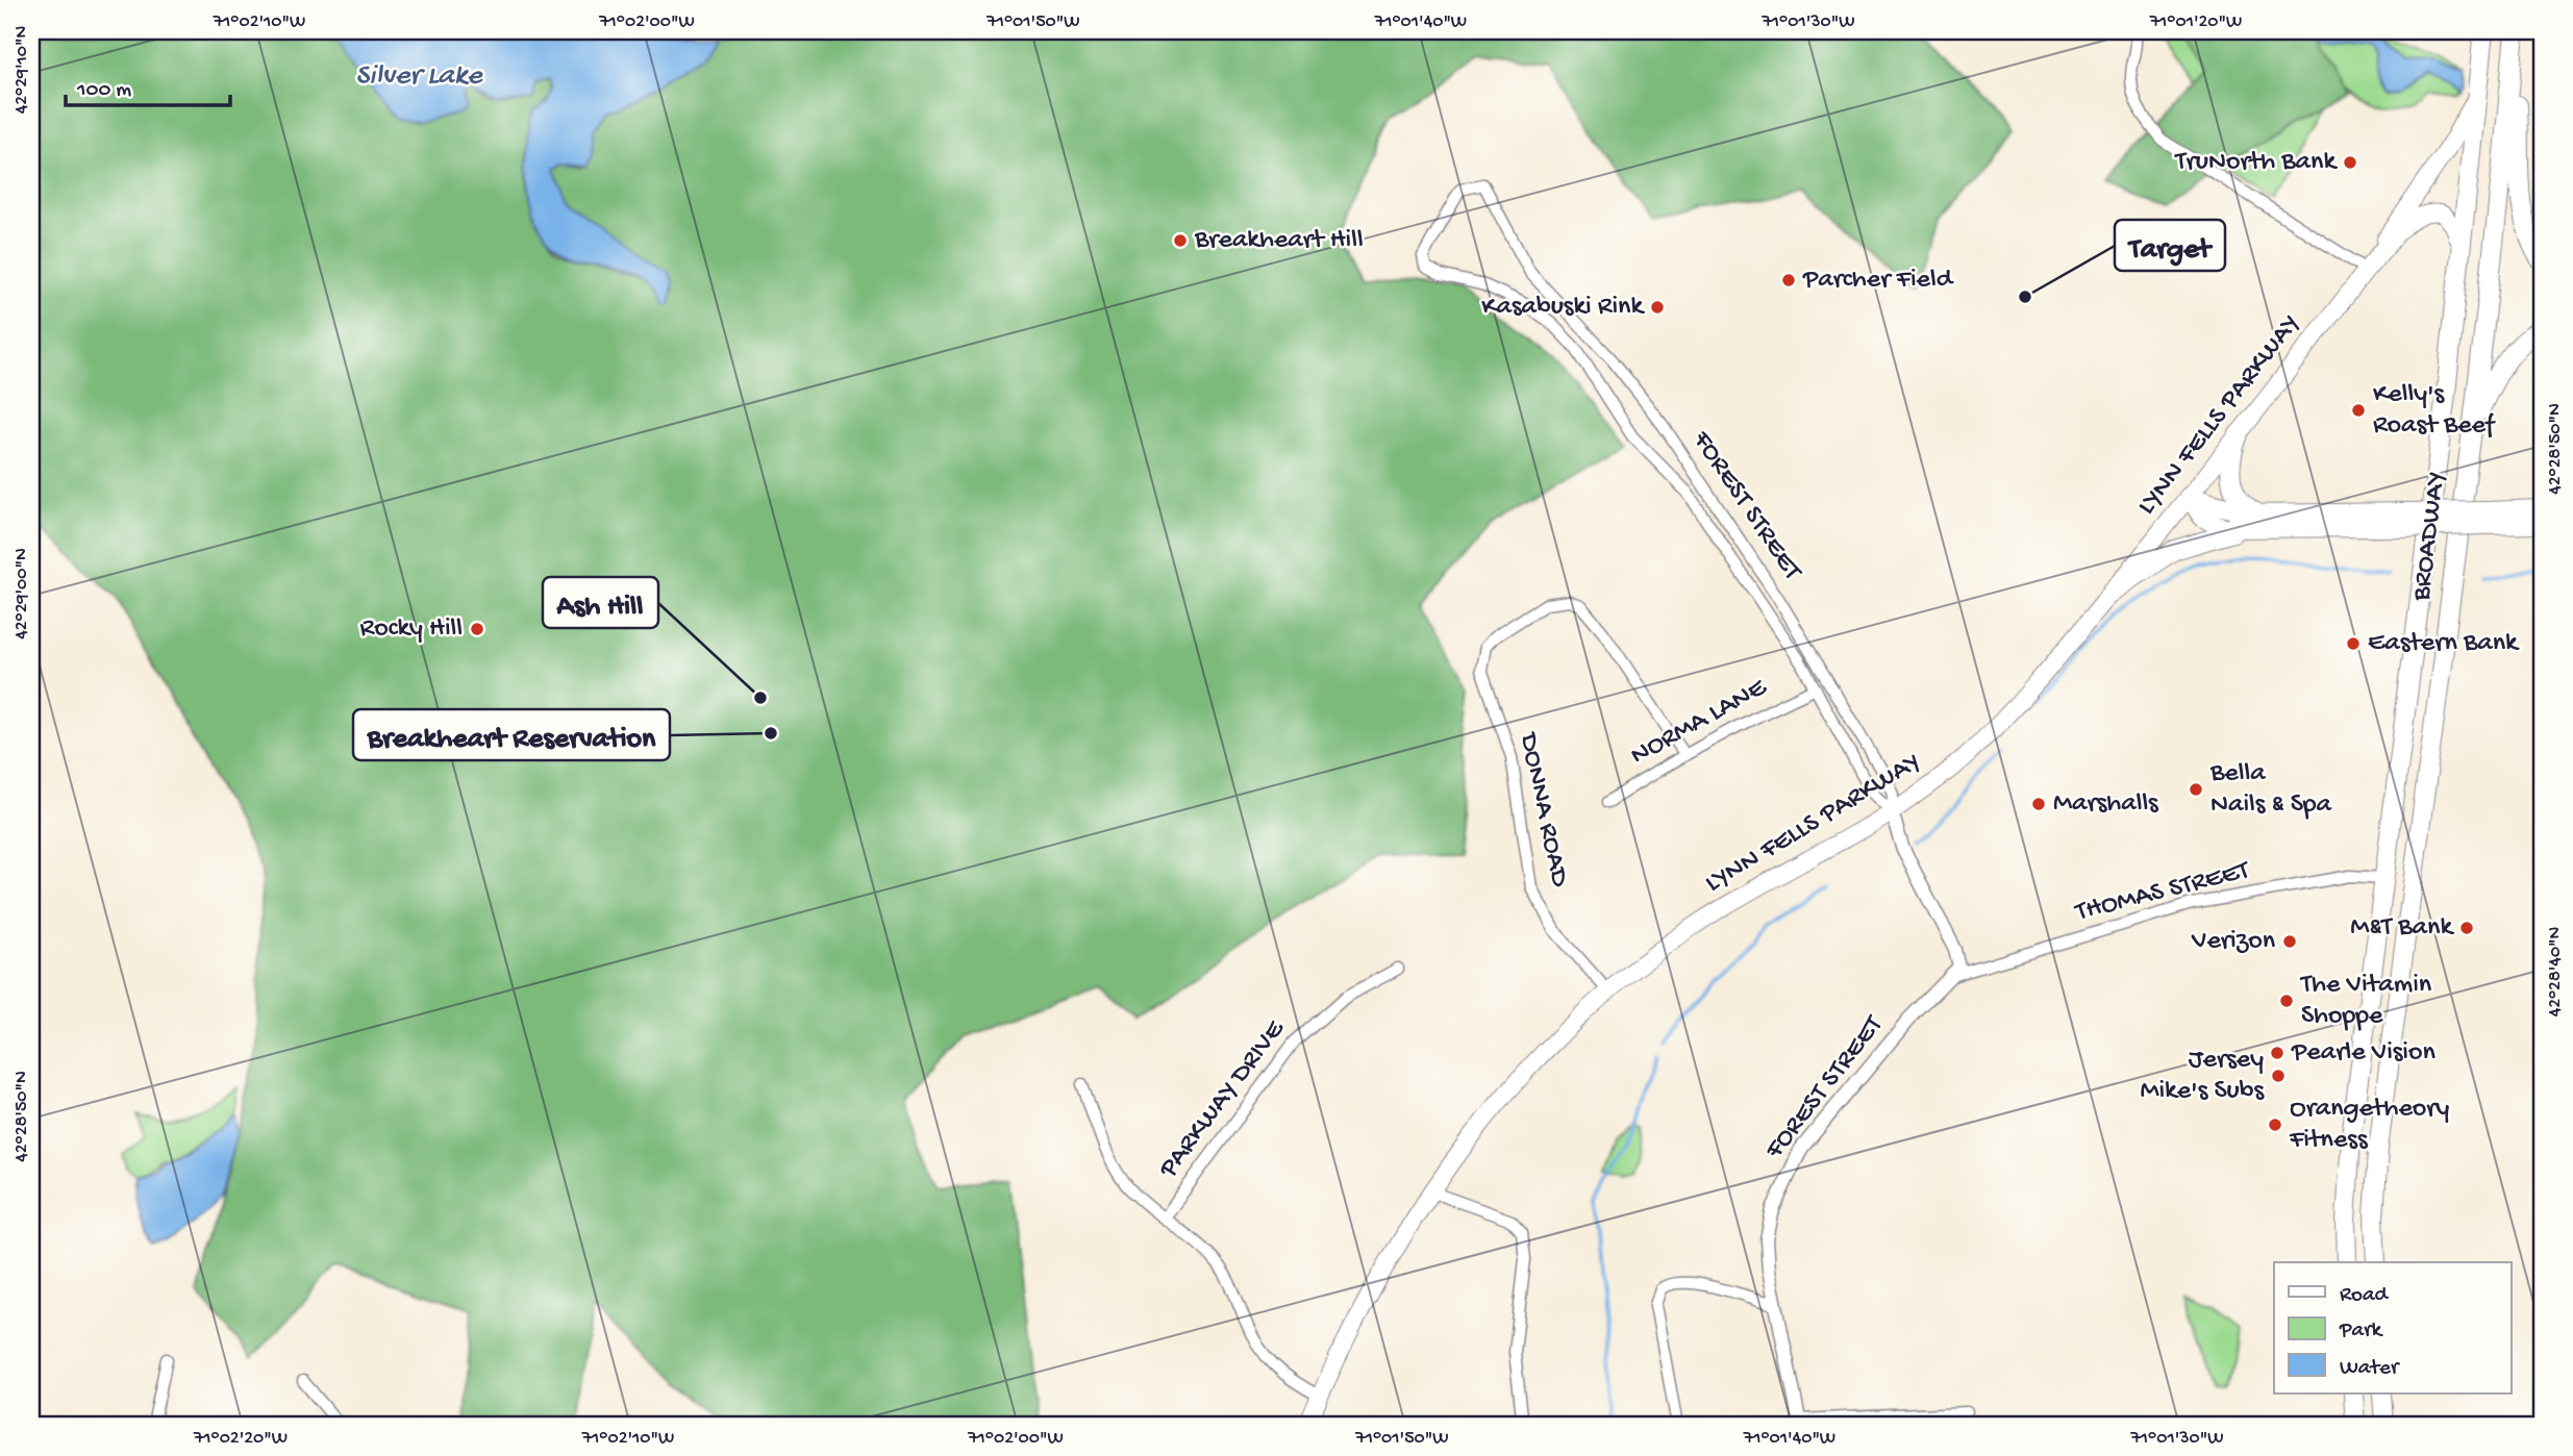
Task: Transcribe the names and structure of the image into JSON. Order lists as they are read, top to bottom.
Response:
{
  "streets": {
    "highway": ["BROADWAY"],
    "main road": ["LYNN FELLS PARKWAY"],
    "street": [
      "FOREST STREET",
      "NORMA LANE",
      "DONNA ROAD",
      "THOMAS STREET",
      "PARKWAY DRIVE"
    ]
  },
  "crossings": [
    ["LYNN FELLS PARKWAY", "FOREST STREET"],
    ["LYNN FELLS PARKWAY", "BROADWAY"],
    ["LYNN FELLS PARKWAY", "DONNA ROAD"],
    ["FOREST STREET", "NORMA LANE"],
    ["FOREST STREET", "THOMAS STREET"],
    ["BROADWAY", "THOMAS STREET"],
    ["NORMA LANE", "DONNA ROAD"]
  ],
  "water": ["Silver Lake"],
  "places": [
    "TruNorth Bank",
    "Breakheart Hill",
    "Parcher Field",
    "Target",
    "Kasabuski Rink",
    "Kelly's Roast Beef",
    "Rocky Hill",
    "Eastern Bank",
    "Ash Hill",
    "Breakheart Reservation",
    "Bella Nails & Spa",
    "Marshalls",
    "M&T Bank",
    "Verizon",
    "The Vitamin Shoppe",
    "Pearle Vision",
    "Jersey Mike's Subs",
    "Orangetheory Fitness"
  ],
  "legend": ["Road", "Park", "Water"],
  "scale_bar": "100 m",
  "coordinates": [
    "71°02'10\"W",
    "71°02'00\"W",
    "71°01'50\"W",
    "71°01'40\"W",
    "71°01'30\"W",
    "71°01'20\"W",
    "42°29'10\"N",
    "42°28'50\"N",
    "42°29'00\"N",
    "42°28'40\"N",
    "71°02'20\"W"
  ]
}
